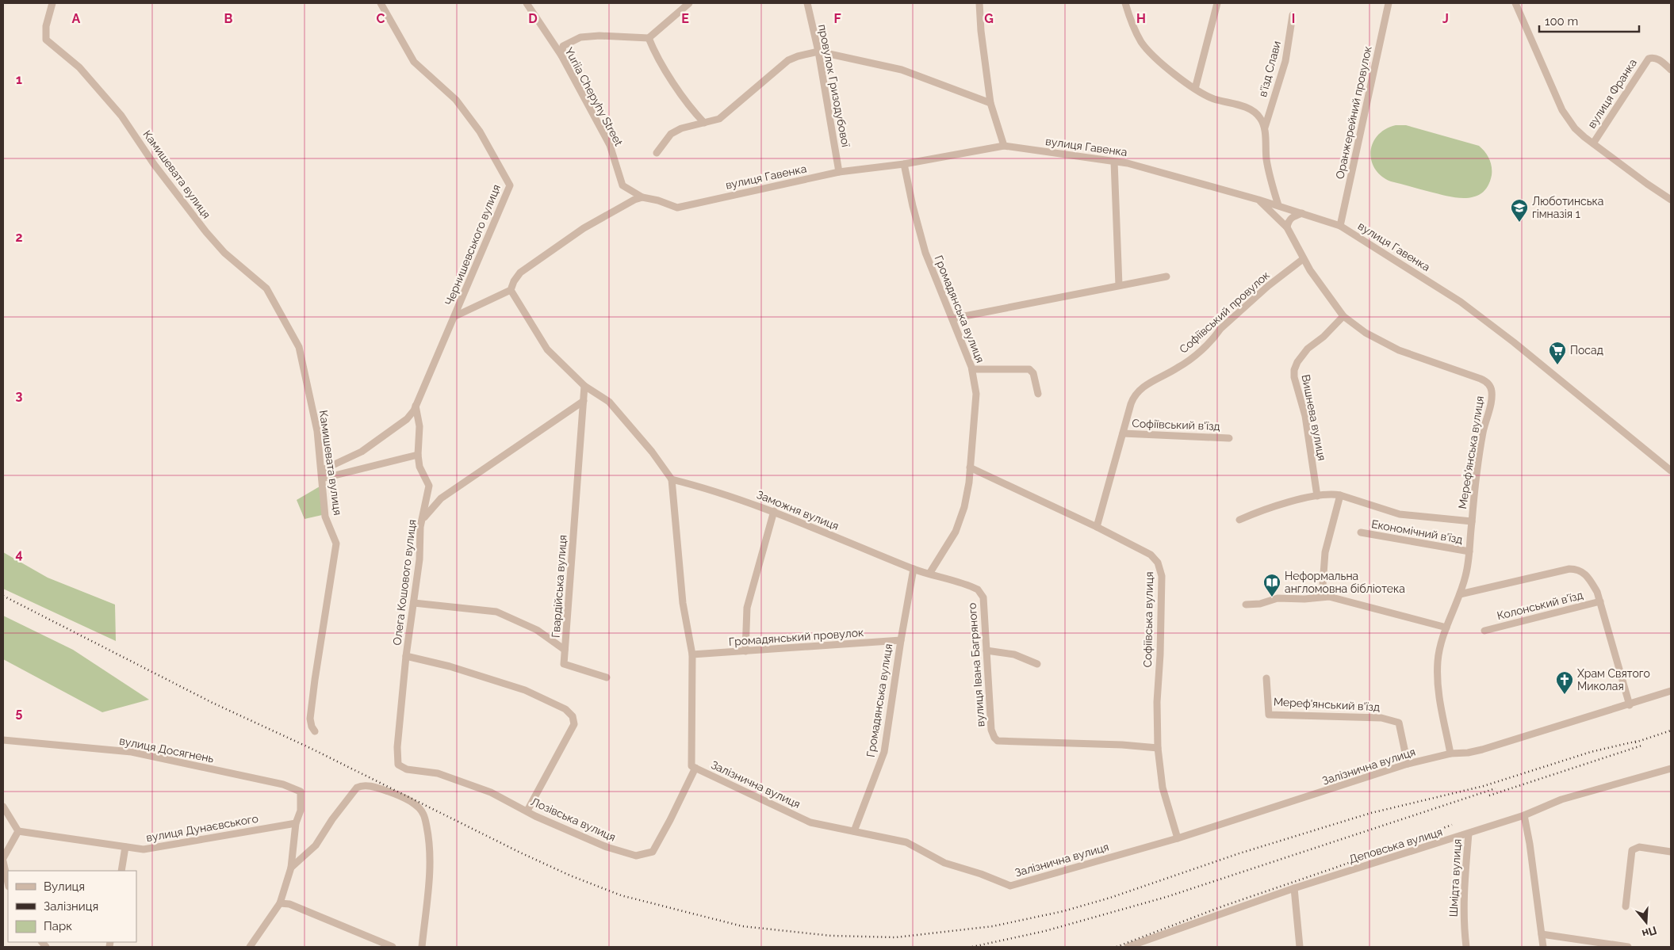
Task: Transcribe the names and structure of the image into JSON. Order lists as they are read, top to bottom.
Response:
{
  "streets": {
    "street": [
      "в'їзд Слави",
      "провулок Гризодубової",
      "вулиця Франка",
      "Yuriia Chepyhy Street",
      "Оранжерейний провулок",
      "вулиця Гавенка",
      "Камишевата вулиця",
      "Чернишевського вулиця",
      "Громадянська вулиця",
      "Софіївський провулок",
      "Вишнева вулиця",
      "Софіївський в'їзд",
      "Мереф'янська вулиця",
      "Заможня вулиця",
      "Економічний в'їзд",
      "Олега Кошового вулиця",
      "Гвардійська вулиця",
      "Колонський в'їзд",
      "Софіївська вулиця",
      "Громадянський провулок",
      "вулиця Івана Багряного",
      "Мереф'янський в'їзд",
      "вулиця Досягнень",
      "Залізнична вулиця",
      "Лозівська вулиця",
      "вулиця Дунаєвського",
      "Деповська вулиця",
      "Шмідта вулиця"
    ]
  },
  "crossings": [
    ["провулок Гризодубової", "вулиця Гавенка"],
    ["Yuriia Chepyhy Street", "вулиця Гавенка"],
    ["Оранжерейний провулок", "вулиця Гавенка"],
    ["вулиця Гавенка", "Громадянська вулиця"],
    ["вулиця Гавенка", "Мереф'янська вулиця"],
    ["Камишевата вулиця", "Чернишевського вулиця"],
    ["Чернишевського вулиця", "Олега Кошового вулиця"],
    ["Громадянська вулиця", "Заможня вулиця"],
    ["Громадянська вулиця", "Софіївська вулиця"],
    ["Громадянська вулиця", "Громадянський провулок"],
    ["Громадянська вулиця", "вулиця Івана Багряного"],
    ["Громадянська вулиця", "Залізнична вулиця"],
    ["Софіївський провулок", "Софіївський в'їзд"],
    ["Софіївський провулок", "Мереф'янська вулиця"],
    ["Софіївський провулок", "Софіївська вулиця"],
    ["Вишнева вулиця", "Мереф'янська вулиця"],
    ["Мереф'янська вулиця", "Економічний в'їзд"],
    ["Мереф'янська вулиця", "Залізнична вулиця"],
    ["Заможня вулиця", "вулиця Івана Багряного"],
    ["Заможня вулиця", "Залізнична вулиця"],
    ["Олега Кошового вулиця", "Гвардійська вулиця"],
    ["Олега Кошового вулиця", "Лозівська вулиця"],
    ["Софіївська вулиця", "вулиця Івана Багряного"],
    ["Софіївська вулиця", "Залізнична вулиця"],
    ["Громадянський провулок", "Залізнична вулиця"],
    ["Мереф'янський в'їзд", "Залізнична вулиця"],
    ["вулиця Досягнень", "вулиця Дунаєвського"],
    ["Залізнична вулиця", "Лозівська вулиця"],
    ["Деповська вулиця", "Шмідта вулиця"]
  ],
  "places": {
    "school or university": ["Люботинська гiмназiя 1"],
    "supermarket": ["Посад"],
    "library": ["Неформальна англомовна бібліотека"],
    "church": ["Храм Святого Миколая"]
  },
  "legend": ["Вулиця", "Залізниця", "Парк"],
  "scale_bar": "100 m",
  "north": "bottom",
  "grid": {
    "columns": [
      "A",
      "B",
      "C",
      "D",
      "E",
      "F",
      "G",
      "H",
      "I",
      "J"
    ],
    "rows": [
      "1",
      "2",
      "3",
      "4",
      "5"
    ]
  }
}
